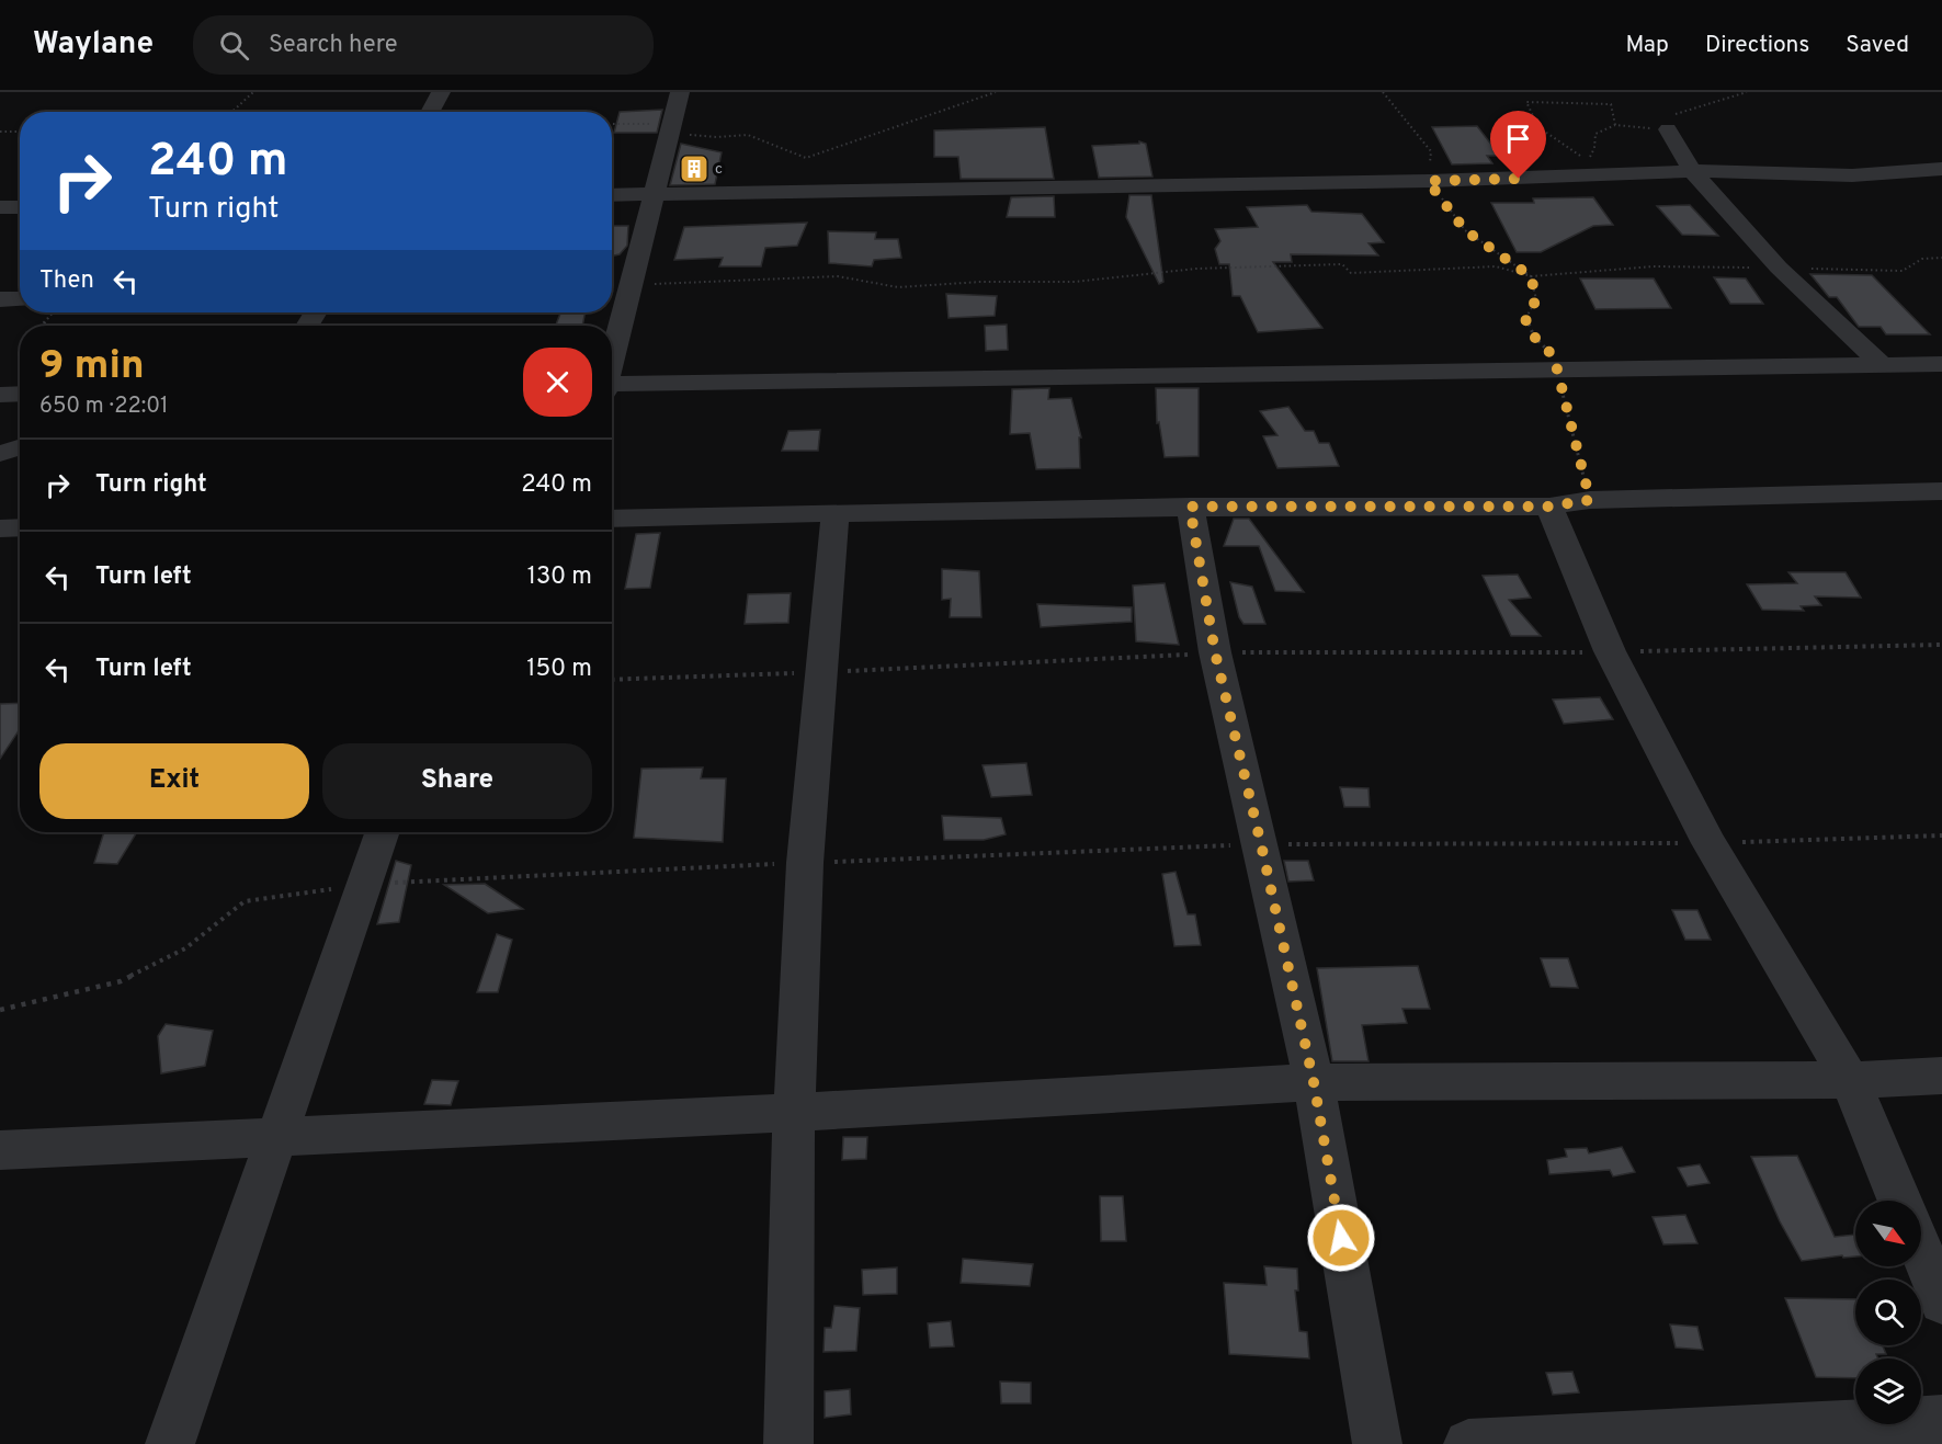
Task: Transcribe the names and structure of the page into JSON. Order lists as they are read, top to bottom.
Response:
{
  "places": {
    "building": ["c"]
  },
  "north": "bottom right",
  "page": {
    "header": "Waylane",
    "search": "Search here",
    "nav": ["Map", "Directions", "Saved"],
    "turn": ["240 m", "Turn right"],
    "then": "Then",
    "heading": ["9 min", "650 m · 22:01"],
    "list": [
      {
        "name": "Turn right",
        "value": "240 m"
      },
      {
        "name": "Turn left",
        "value": "130 m"
      },
      {
        "name": "Turn left",
        "value": "150 m"
      }
    ],
    "buttons": ["Exit", "Share"]
  }
}
